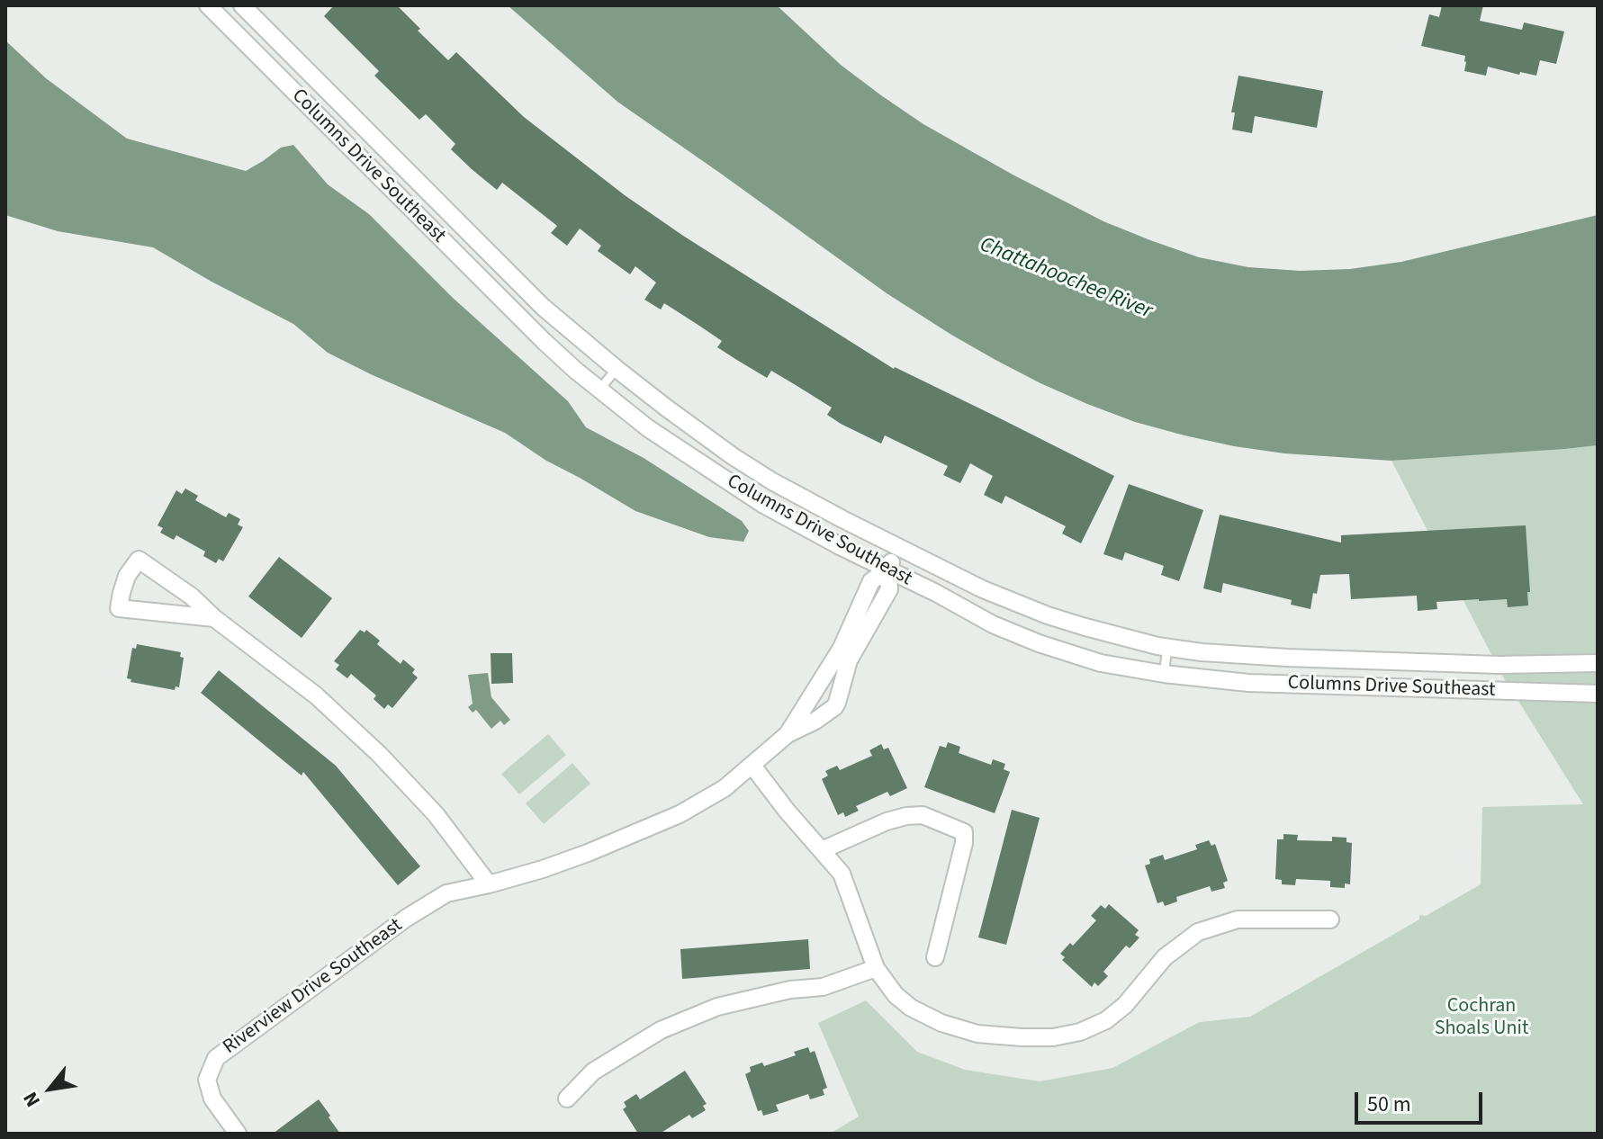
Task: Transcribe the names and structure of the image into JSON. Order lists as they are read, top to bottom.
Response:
{
  "streets": {
    "street": ["Columns Drive Southeast", "Riverview Drive Southeast"]
  },
  "crossings": [
    ["Columns Drive Southeast", "Riverview Drive Southeast"]
  ],
  "water": ["Chattahoochee River"],
  "parks": ["Cochran Shoals Unit"],
  "scale_bar": "50 m",
  "north": "bottom left"
}
